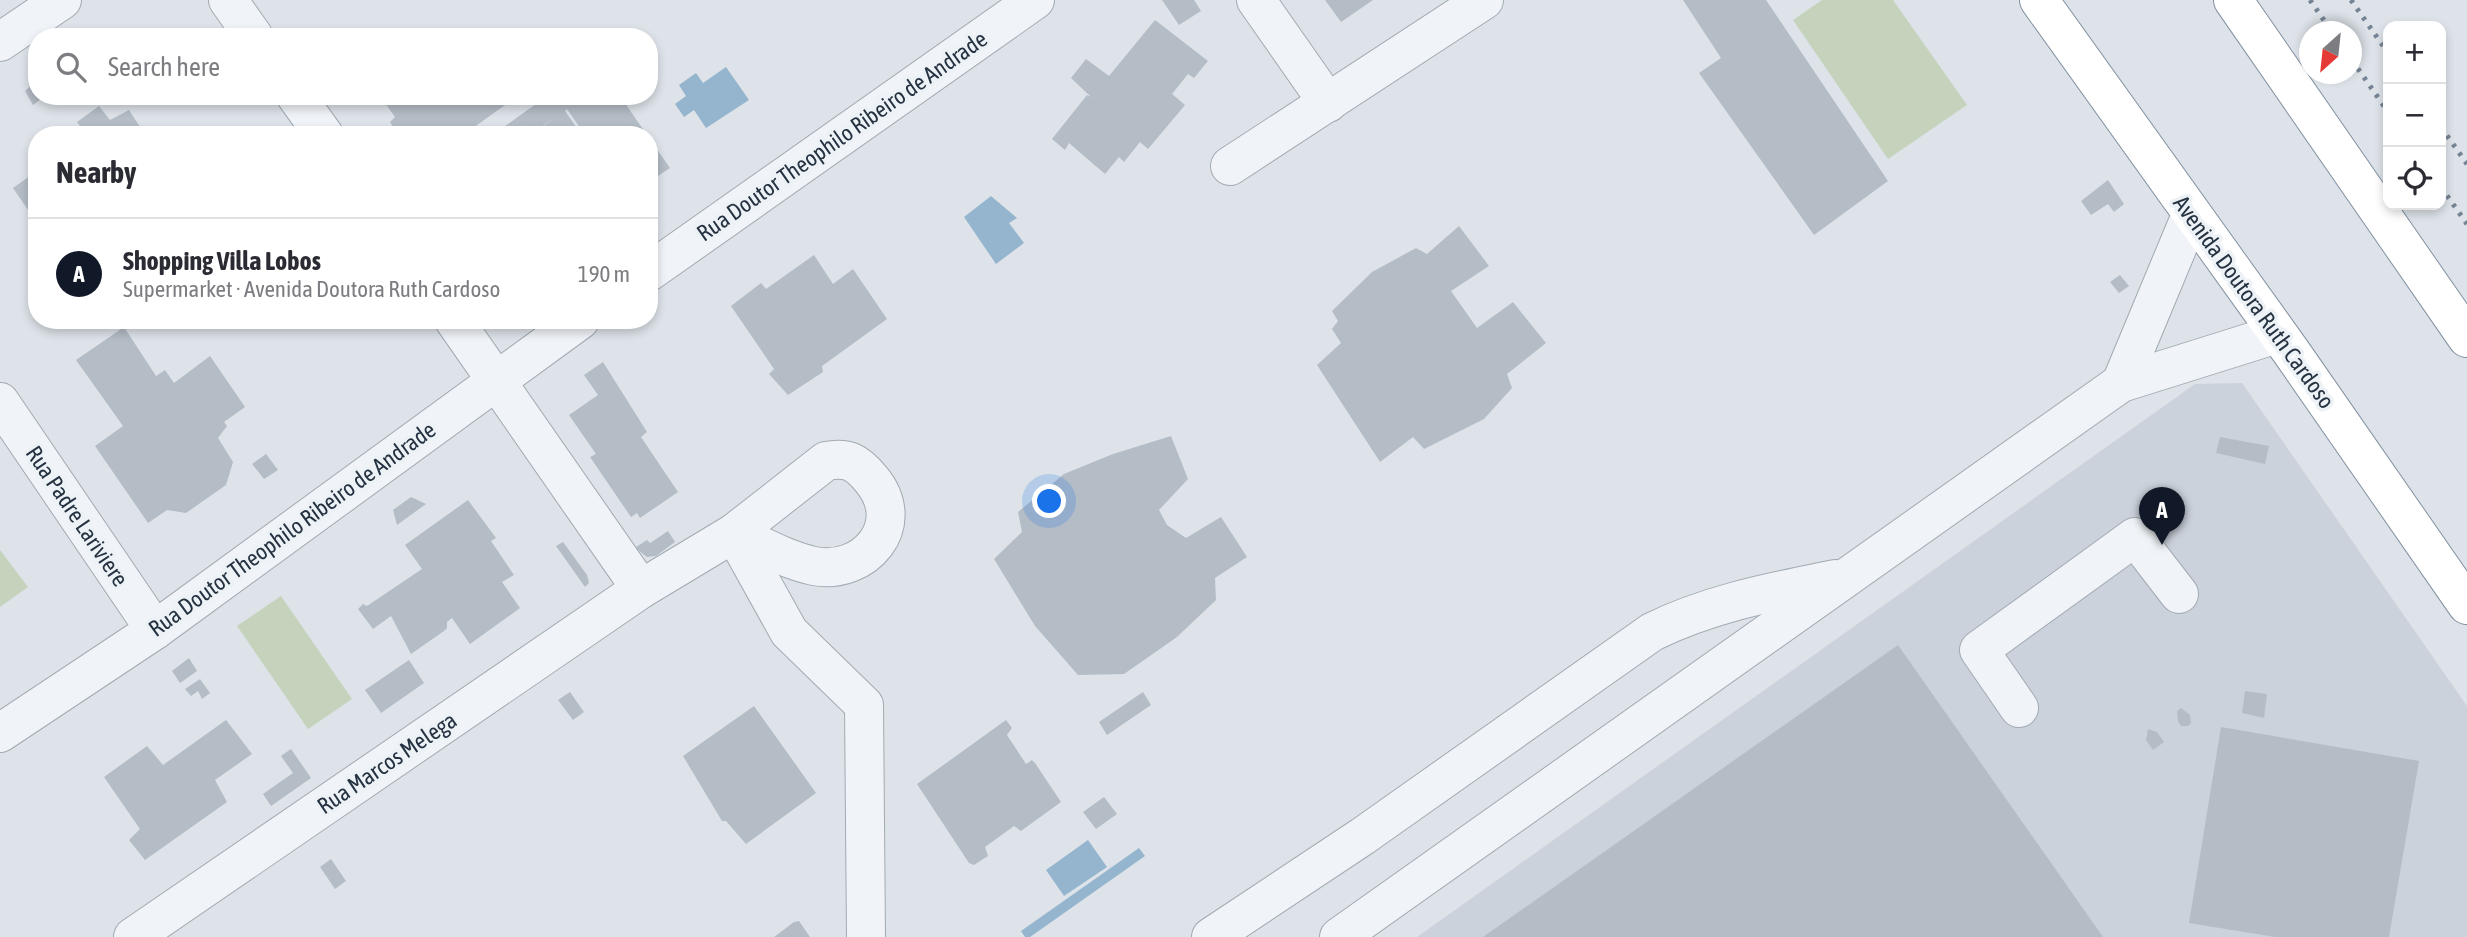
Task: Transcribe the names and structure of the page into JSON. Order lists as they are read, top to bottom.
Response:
{
  "streets": {
    "highway": ["Avenida Doutora Ruth Cardoso"],
    "street": ["Rua Doutor Theophilo Ribeiro de Andrade", "Rua Padre Lariviere", "Rua Marcos Melega"]
  },
  "crossings": [
    ["Rua Doutor Theophilo Ribeiro de Andrade", "Rua Padre Lariviere"]
  ],
  "north": "bottom left",
  "page": {
    "map_buttons": ["+", "−"],
    "search": "Search here",
    "heading": "Nearby",
    "list": [
      {
        "mark": "A",
        "name": "Shopping Villa Lobos",
        "note": "Supermarket · Avenida Doutora Ruth Cardoso",
        "value": "190 m"
      }
    ],
    "pins": "A"
  }
}
